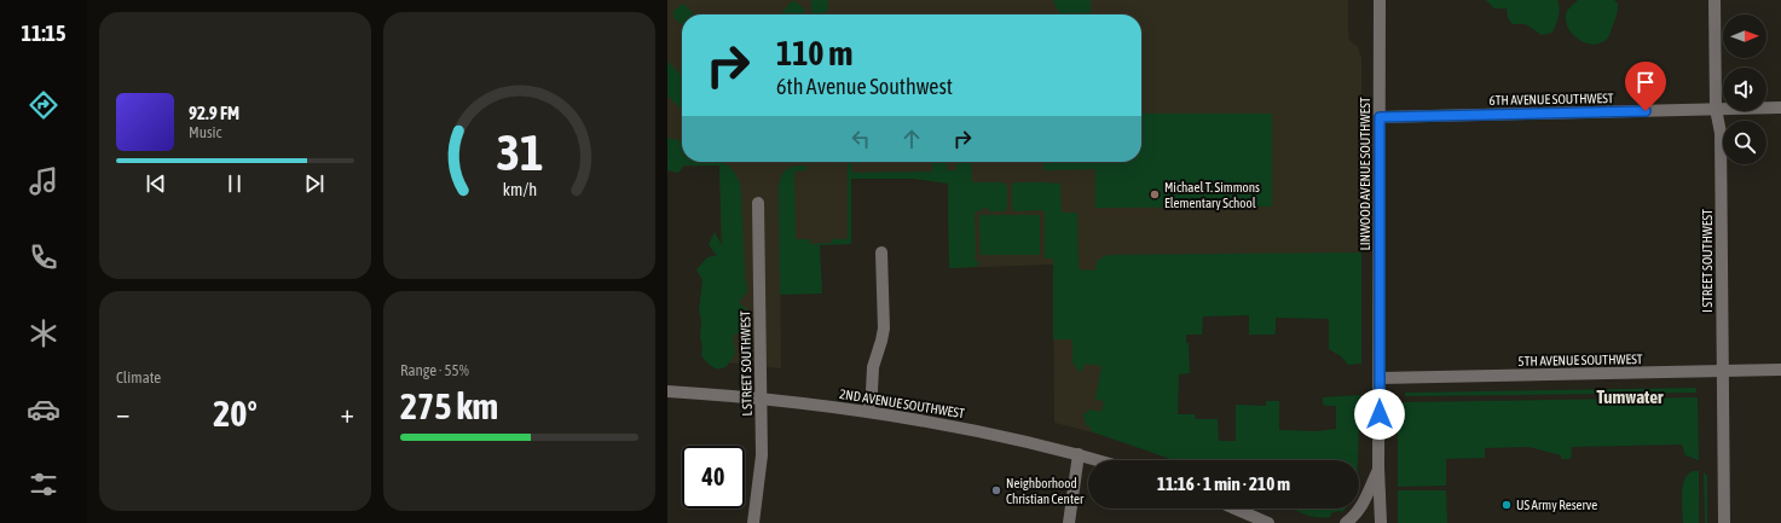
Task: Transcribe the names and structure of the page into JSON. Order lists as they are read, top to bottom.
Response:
{
  "streets": {
    "street": [
      "6TH AVENUE SOUTHWEST",
      "LINWOOD AVENUE SOUTHWEST",
      "I STREET SOUTHWEST",
      "5TH AVENUE SOUTHWEST",
      "L STREET SOUTHWEST",
      "2ND AVENUE SOUTHWEST"
    ]
  },
  "crossings": [
    ["6TH AVENUE SOUTHWEST", "LINWOOD AVENUE SOUTHWEST"],
    ["6TH AVENUE SOUTHWEST", "I STREET SOUTHWEST"],
    ["LINWOOD AVENUE SOUTHWEST", "5TH AVENUE SOUTHWEST"],
    ["I STREET SOUTHWEST", "5TH AVENUE SOUTHWEST"],
    ["L STREET SOUTHWEST", "2ND AVENUE SOUTHWEST"]
  ],
  "districts": ["Tumwater"],
  "places": ["Michael T. Simmons Elementary School", "Neighborhood Christian Center", "US Army Reserve"],
  "north": "right",
  "page": {
    "tabs": "11:15",
    "turn": ["110 m", "6th Avenue Southwest"],
    "song": ["92.9 FM", "Music"],
    "tile": [
      "Climate",
      ["Range · 55%", "275 km"]
    ],
    "heat": ["−", "20°", "+"],
    "limit": "40",
    "trip": "11:16 · 1 min · 210 m",
    "gauge": ["31", "km/h"]
  }
}
